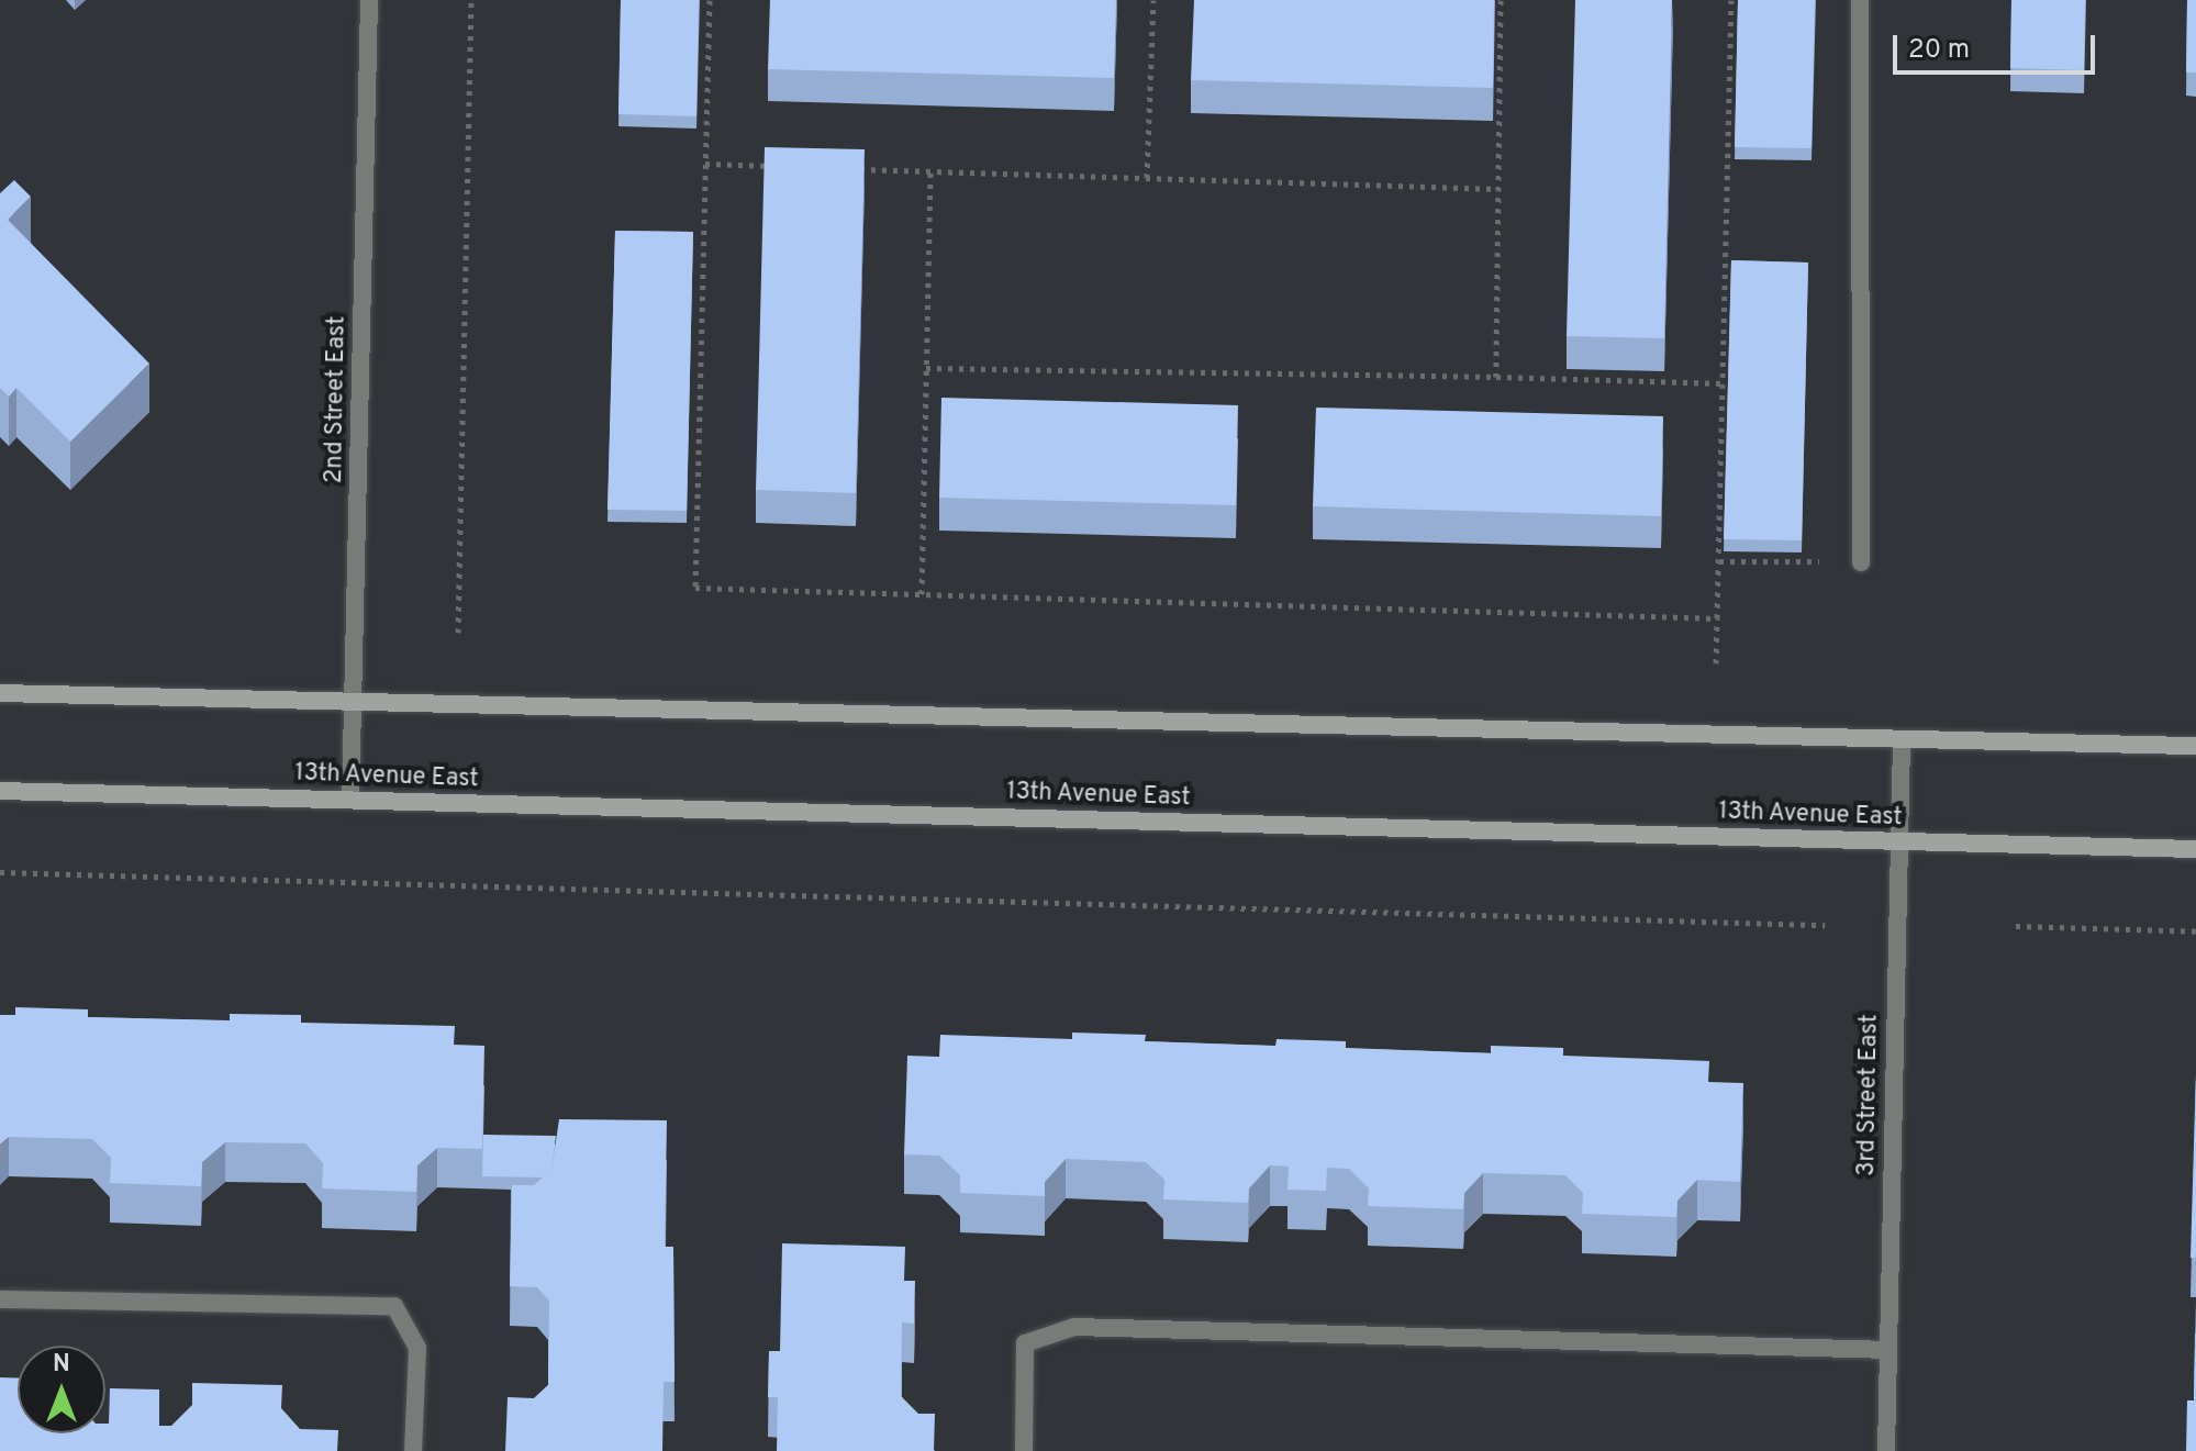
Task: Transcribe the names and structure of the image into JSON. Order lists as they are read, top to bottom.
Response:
{
  "streets": {
    "main road": ["13th Avenue East"],
    "street": ["2nd Street East", "3rd Street East"]
  },
  "crossings": [
    ["2nd Street East", "13th Avenue East"],
    ["13th Avenue East", "3rd Street East"]
  ],
  "scale_bar": "20 m",
  "north": "top"
}
